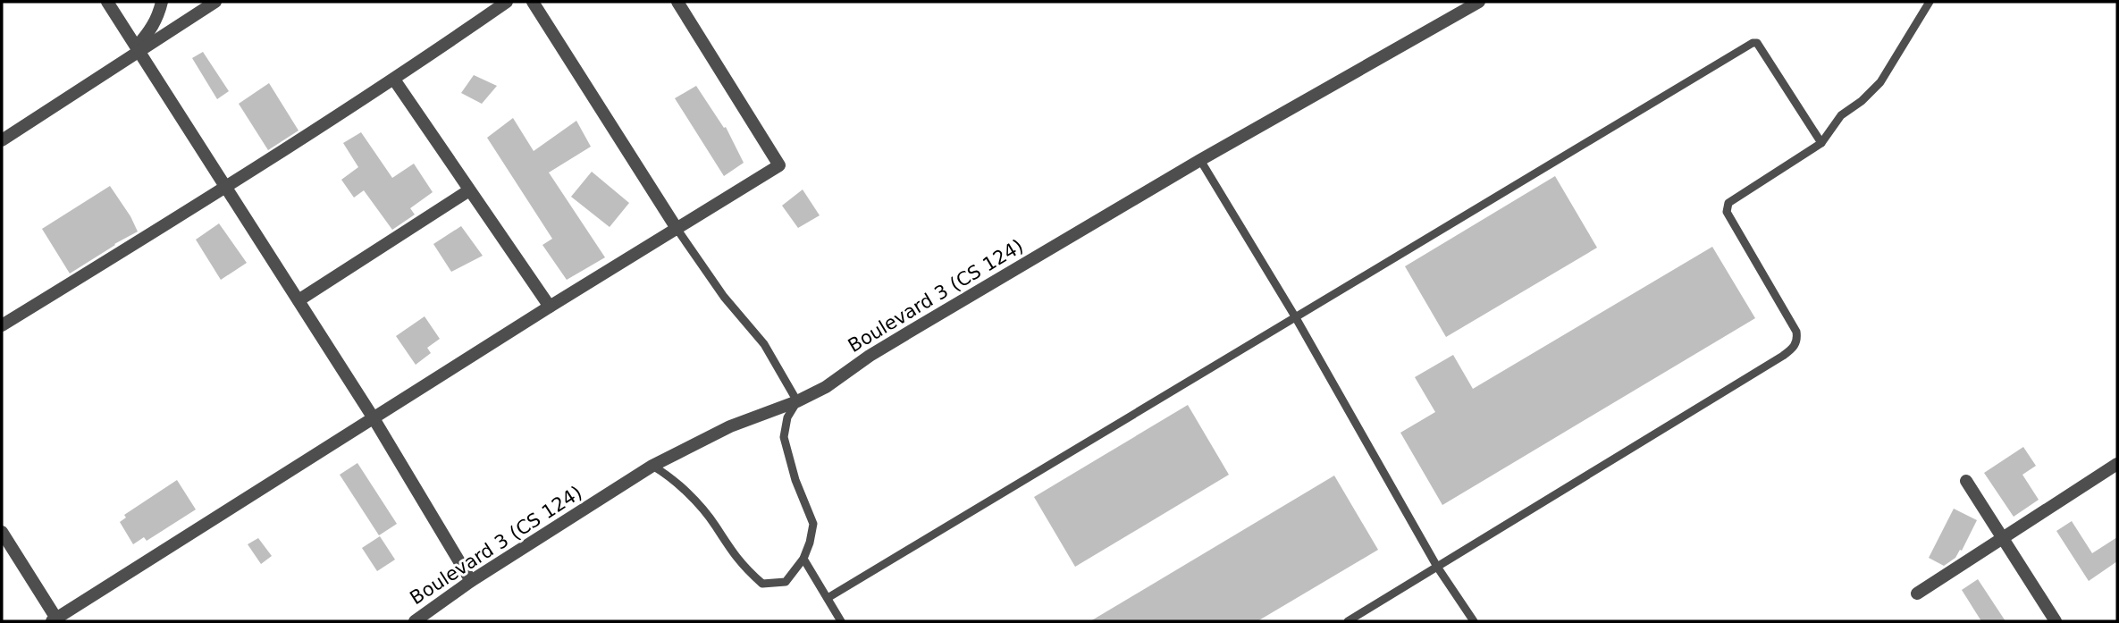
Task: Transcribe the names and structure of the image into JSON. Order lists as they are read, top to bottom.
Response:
{
  "streets": {
    "street": ["Boulevard 3 (CS 124)"]
  }
}
